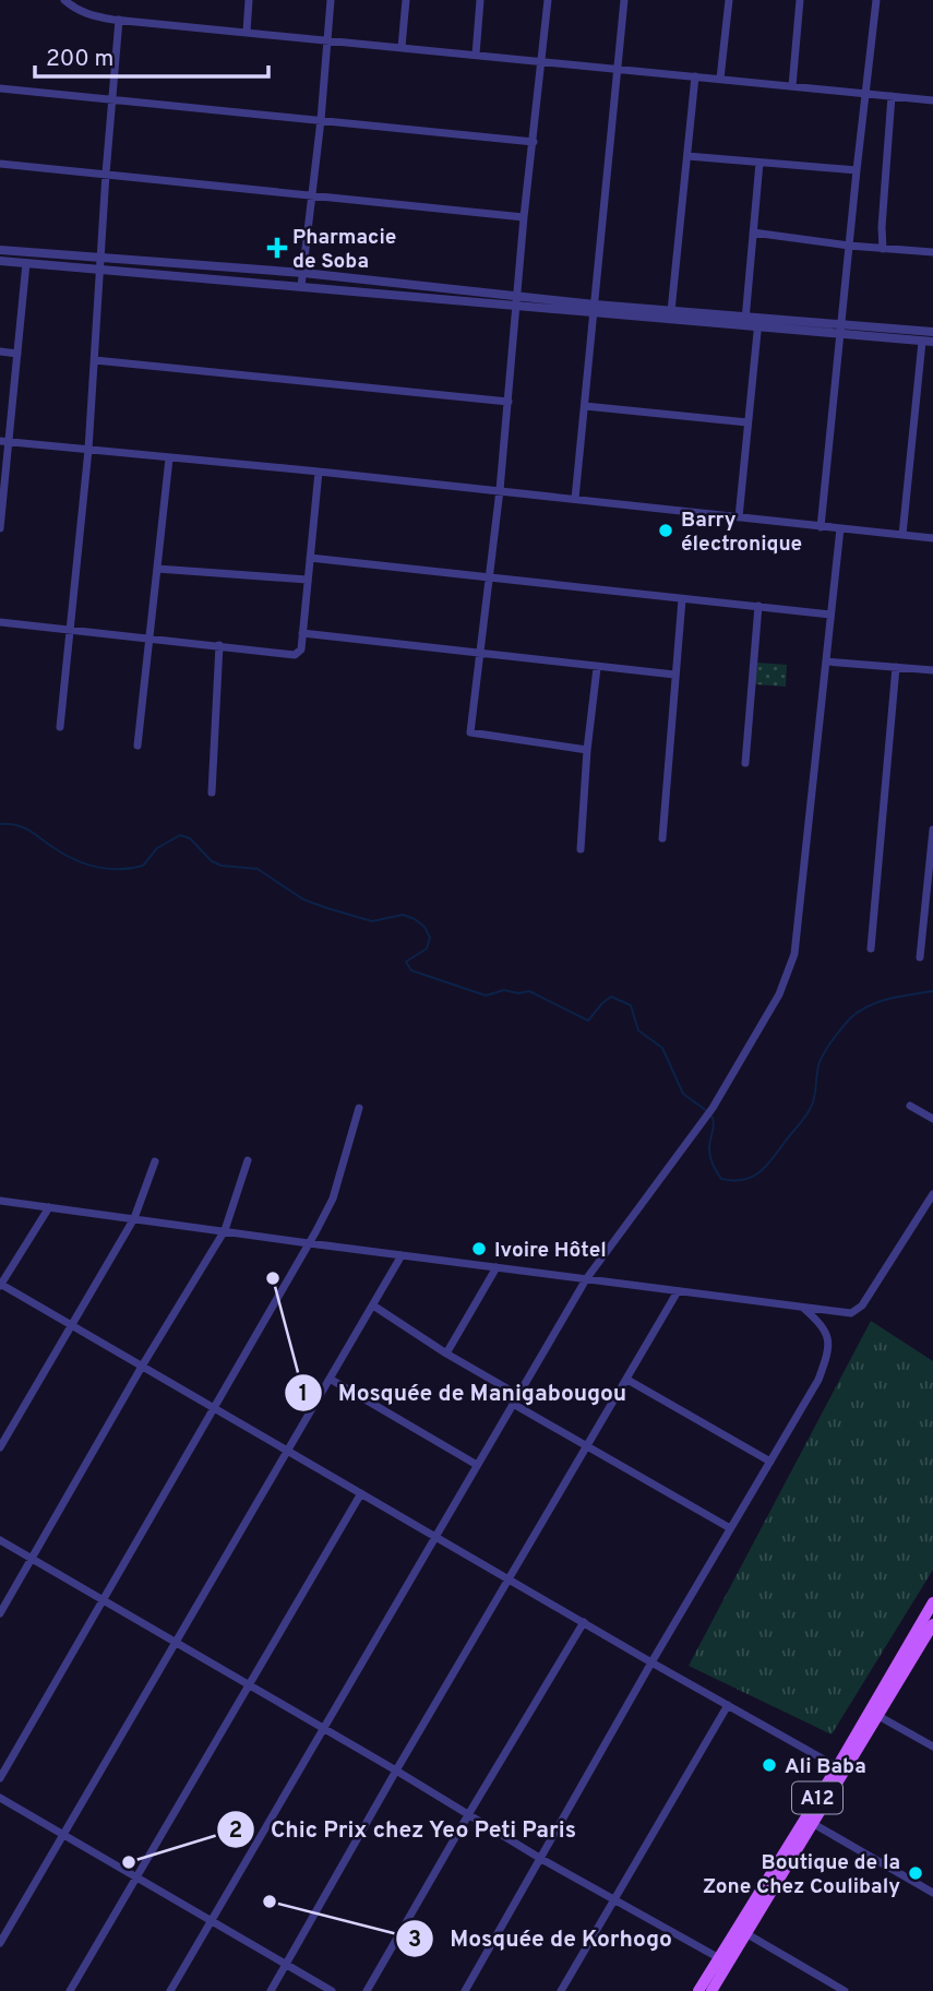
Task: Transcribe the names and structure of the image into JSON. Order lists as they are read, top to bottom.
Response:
{
  "streets": {
    "main road": ["A12"]
  },
  "places": {
    "health": ["Pharmacie de Soba"],
    "other": [
      "Barry électronique",
      "Ivoire Hôtel",
      "Mosquée de Manigabougou",
      "Ali Baba",
      "Chic Prix chez Yeo Peti Paris",
      "Boutique de la Zone Chez Coulibaly",
      "Mosquée de Korhogo"
    ]
  },
  "scale_bar": "200 m"
}
